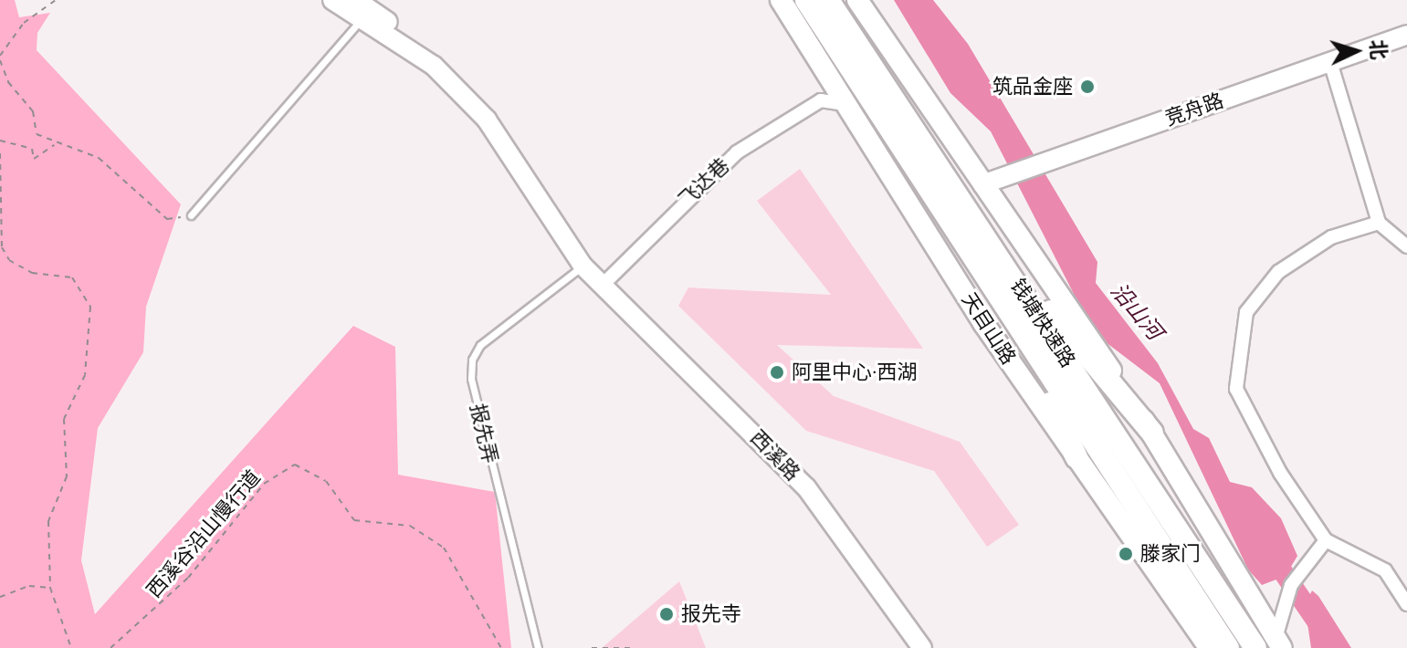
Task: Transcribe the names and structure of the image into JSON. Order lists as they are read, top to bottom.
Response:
{
  "streets": {
    "highway": ["钱塘快速路"],
    "main road": ["竞舟路", "天目山路", "西溪路"],
    "street": ["飞达巷"],
    "lane": ["报先弄"],
    "path": ["西溪谷沿山慢行道"]
  },
  "crossings": [
    ["飞达巷", "西溪路"],
    ["报先弄", "西溪路"]
  ],
  "water": ["沿山河"],
  "places": [
    "筑品金座",
    "阿里中心·西湖",
    "滕家门",
    "报先寺"
  ],
  "north": "right"
}
